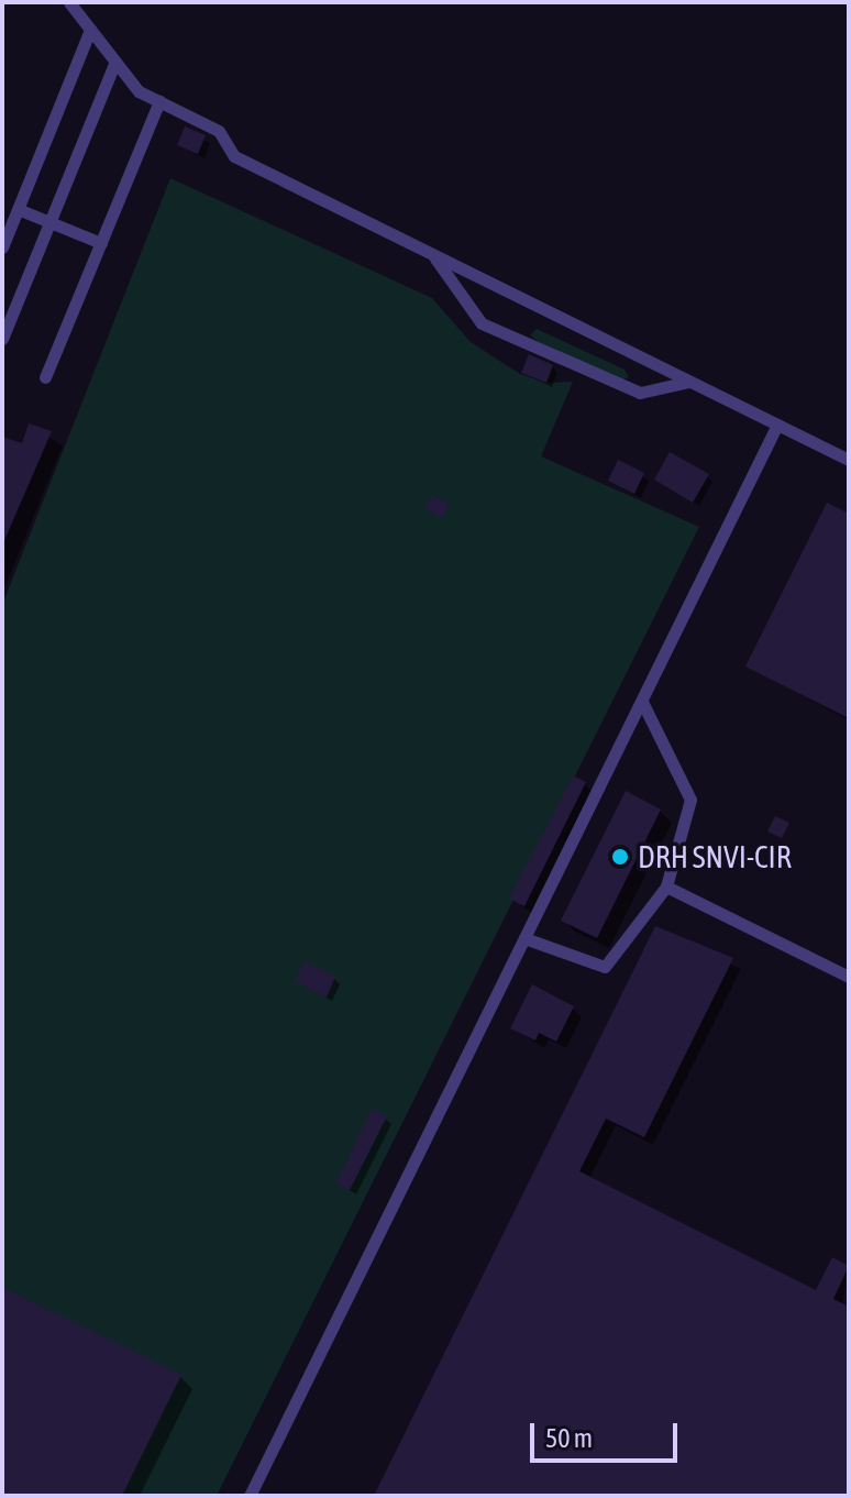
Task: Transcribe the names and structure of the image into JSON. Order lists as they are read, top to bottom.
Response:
{
  "places": ["DRH SNVI-CIR"],
  "scale_bar": "50 m"
}
